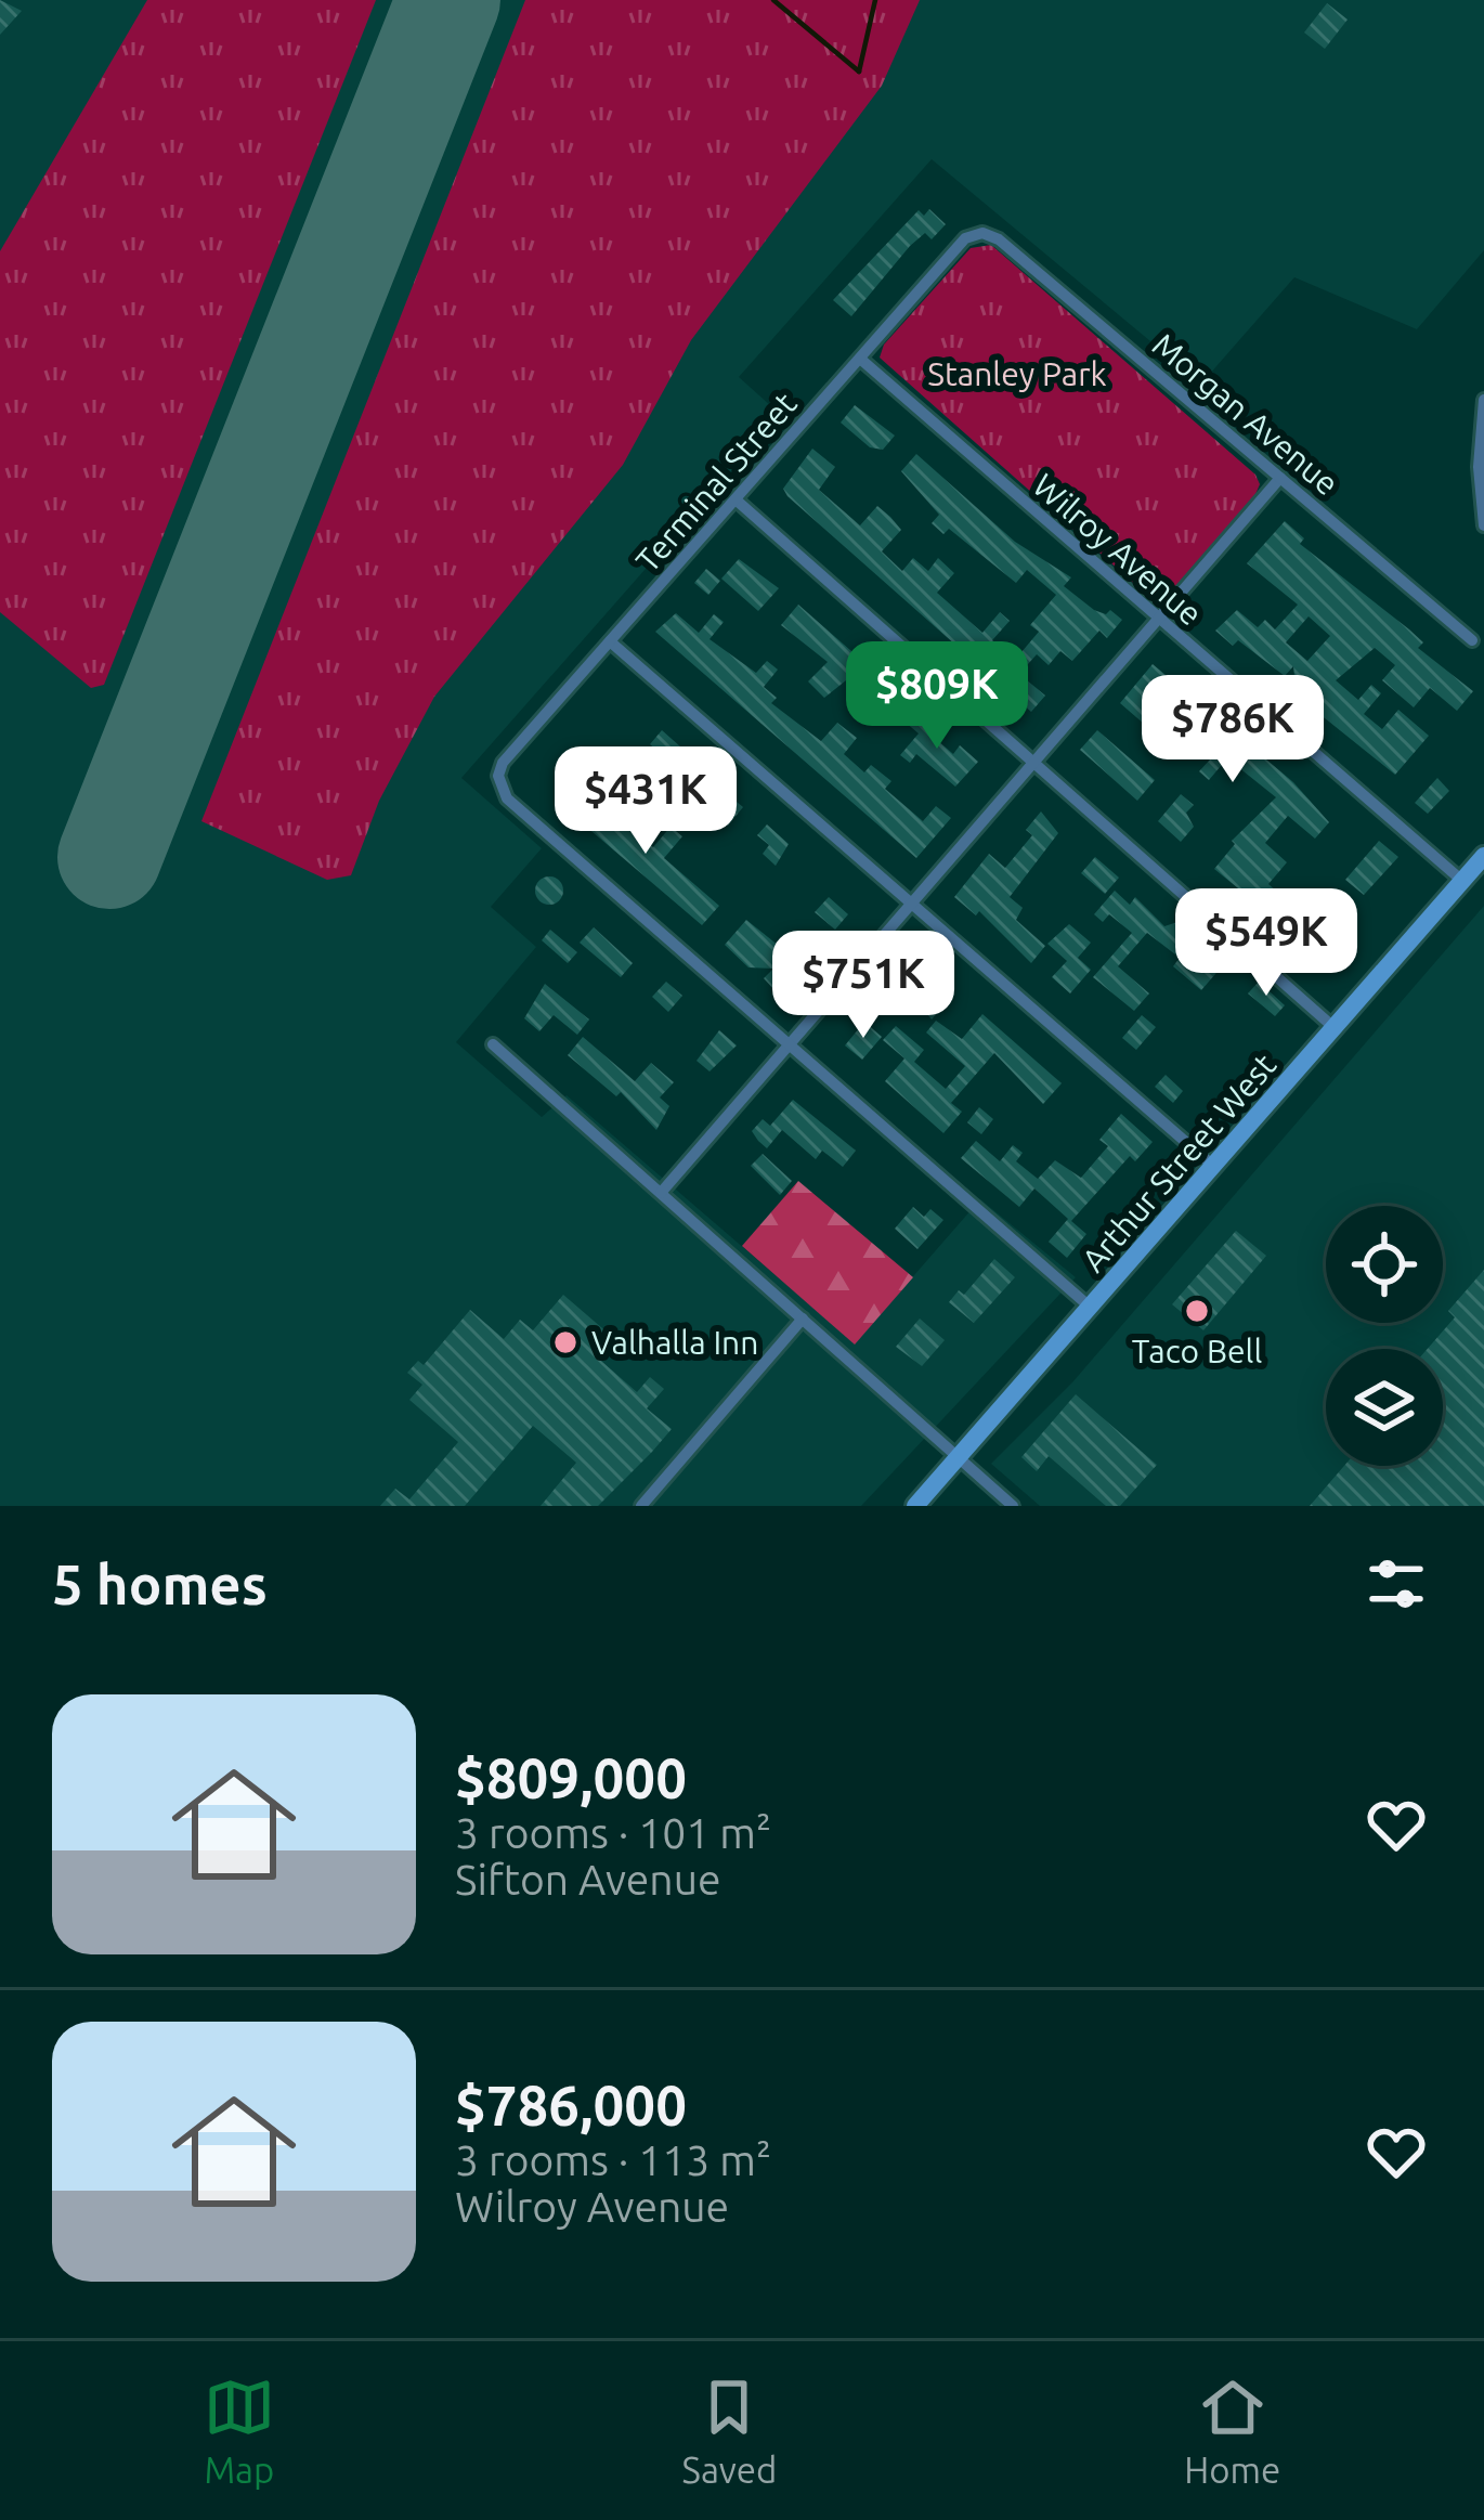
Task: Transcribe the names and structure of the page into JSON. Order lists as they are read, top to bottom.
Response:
{
  "streets": {
    "main road": ["Arthur Street West"],
    "street": ["Morgan Avenue", "Terminal Street", "Wilroy Avenue"]
  },
  "crossings": [
    ["Morgan Avenue", "Terminal Street"],
    ["Terminal Street", "Wilroy Avenue"],
    ["Wilroy Avenue", "Arthur Street West"]
  ],
  "parks": ["Stanley Park"],
  "places": ["Taco Bell", "Valhalla Inn"],
  "page": {
    "price": [
      "$809K",
      "$786K",
      "$431K",
      "$549K",
      "$751K"
    ],
    "heading": "5 homes",
    "list": [
      {
        "name": "$809,000",
        "note": "3 rooms · 101 m² · Sifton Avenue"
      },
      {
        "name": "$786,000",
        "note": "3 rooms · 113 m² · Wilroy Avenue"
      }
    ],
    "tabs": ["Map", "Saved", "Home"]
  }
}
